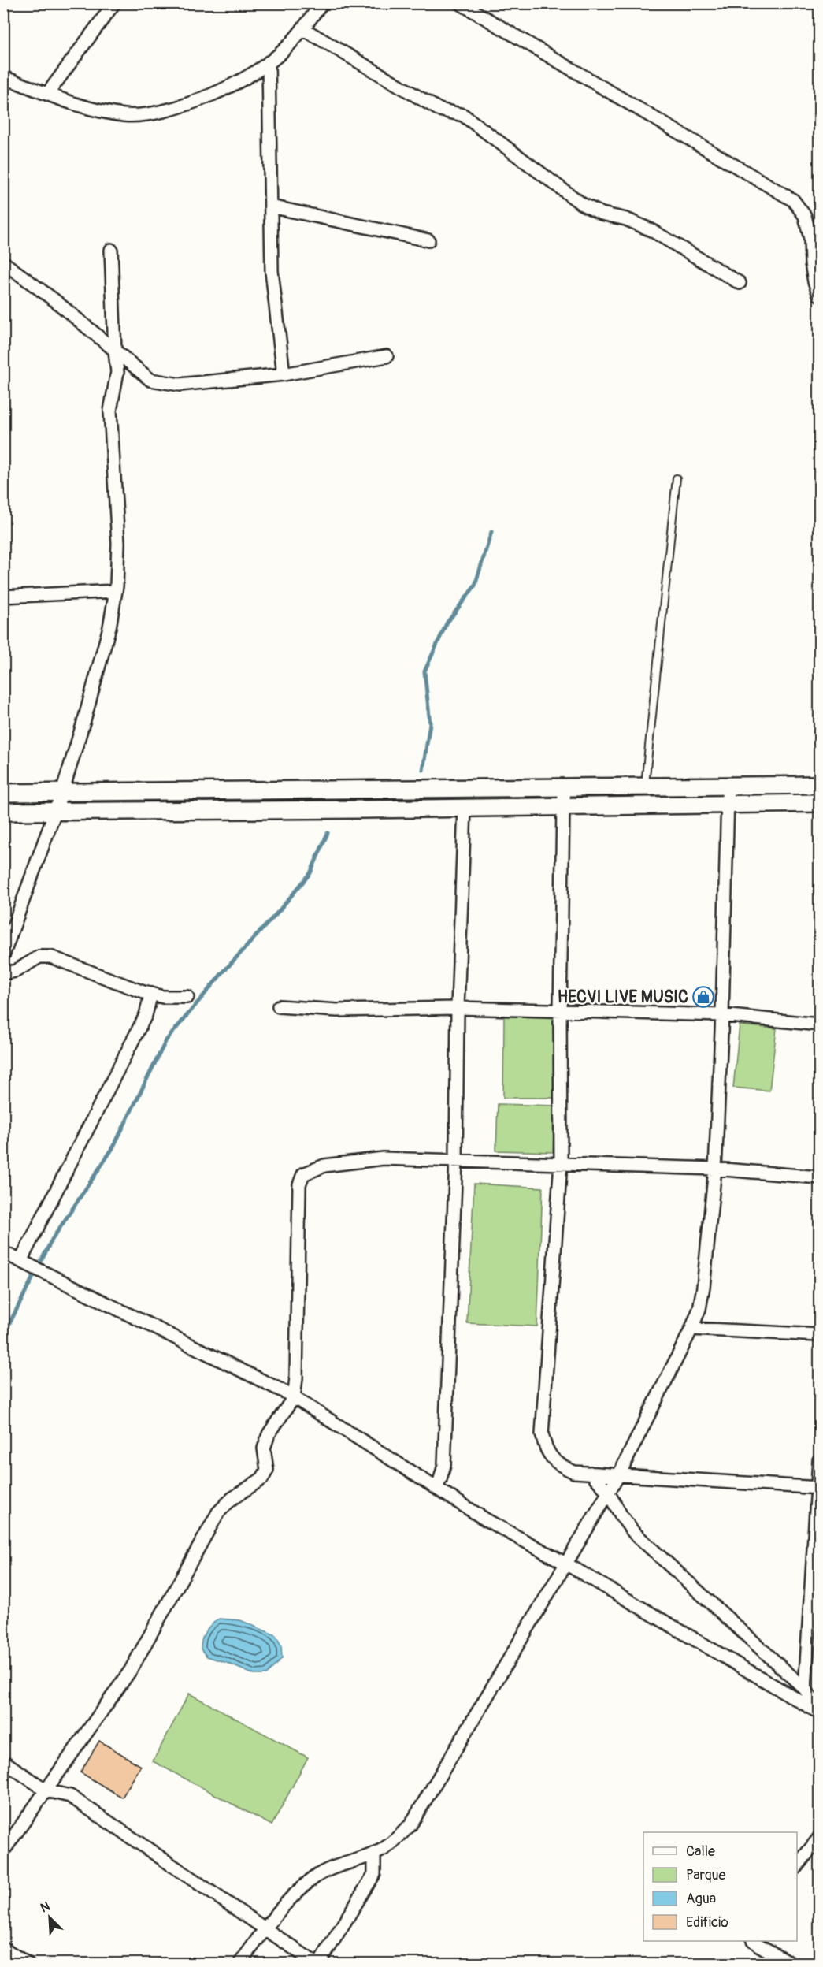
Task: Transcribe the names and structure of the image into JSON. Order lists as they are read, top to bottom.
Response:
{
  "places": {
    "shop": ["HECVI LIVE MUSIC"]
  },
  "legend": [
    "Calle",
    "Parque",
    "Agua",
    "Edificio"
  ],
  "north": "top left"
}
